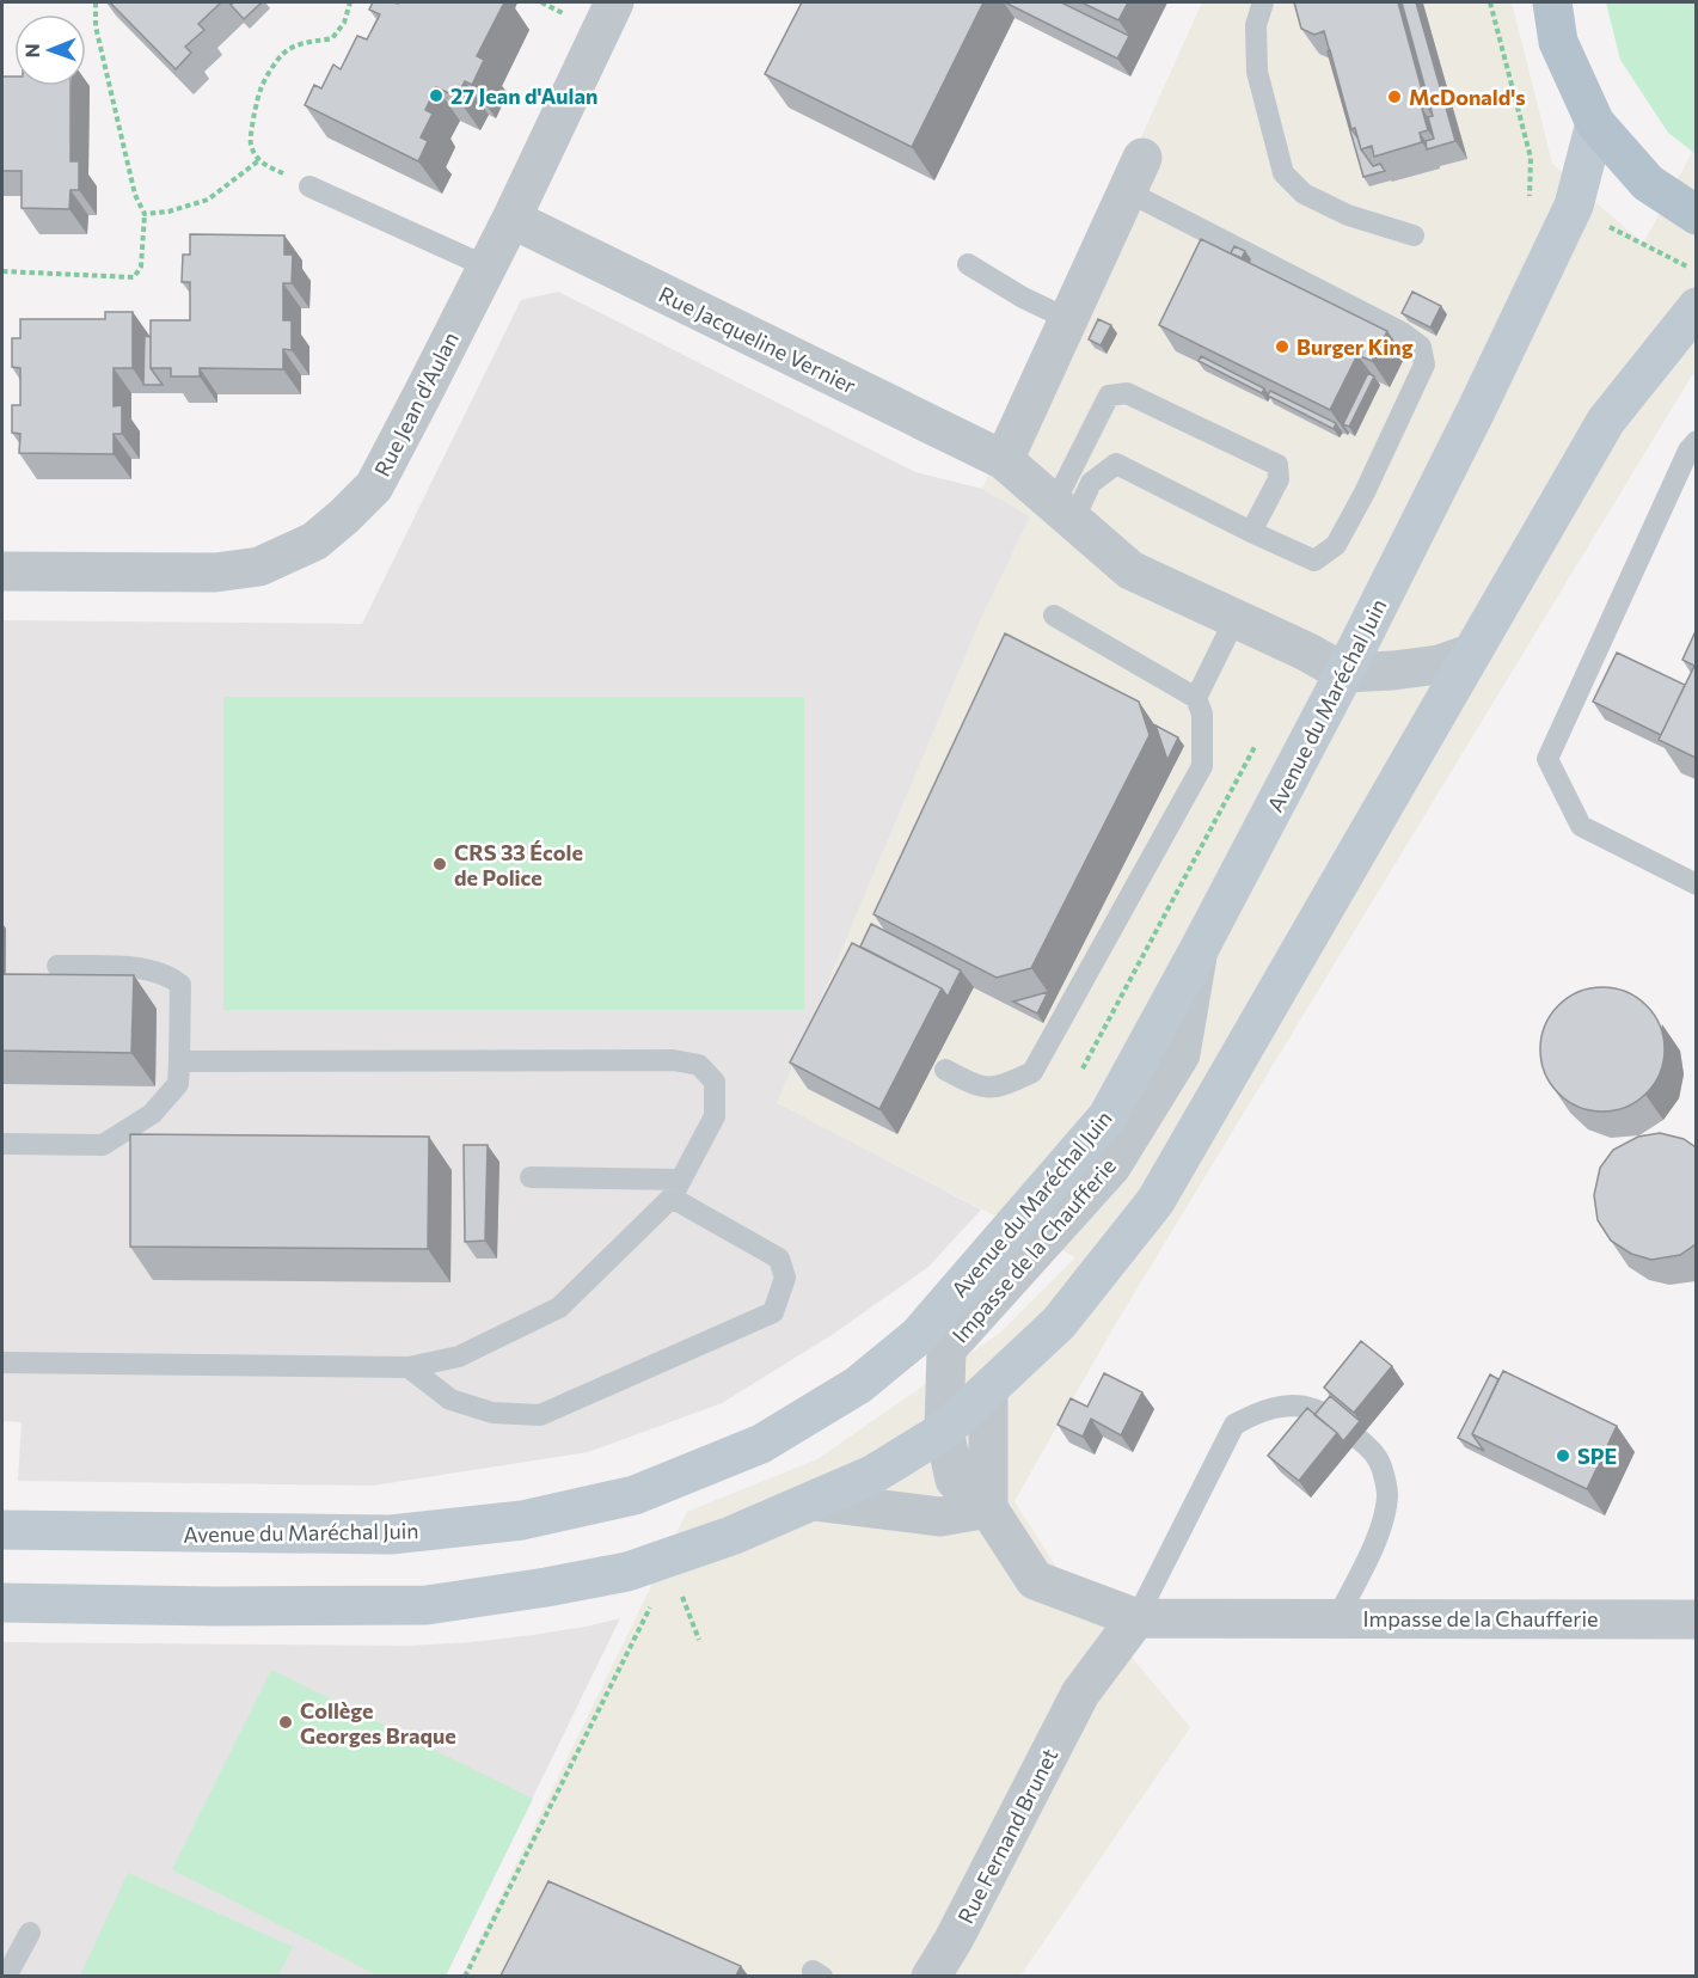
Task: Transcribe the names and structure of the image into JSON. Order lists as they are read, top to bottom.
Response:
{
  "streets": {
    "main road": ["Avenue du Maréchal Juin"],
    "street": [
      "Rue Jacqueline Vernier",
      "Rue Jean d'Aulan",
      "Impasse de la Chaufferie",
      "Rue Fernand Brunet"
    ]
  },
  "crossings": [
    ["Rue Jacqueline Vernier", "Rue Jean d'Aulan"],
    ["Rue Jacqueline Vernier", "Avenue du Maréchal Juin"],
    ["Avenue du Maréchal Juin", "Impasse de la Chaufferie"],
    ["Impasse de la Chaufferie", "Rue Fernand Brunet"]
  ],
  "places": [
    "27 Jean d'Aulan",
    "McDonald's",
    "Burger King",
    "CRS 33 École de Police",
    "SPE",
    "Collège Georges Braque"
  ],
  "north": "left"
}
